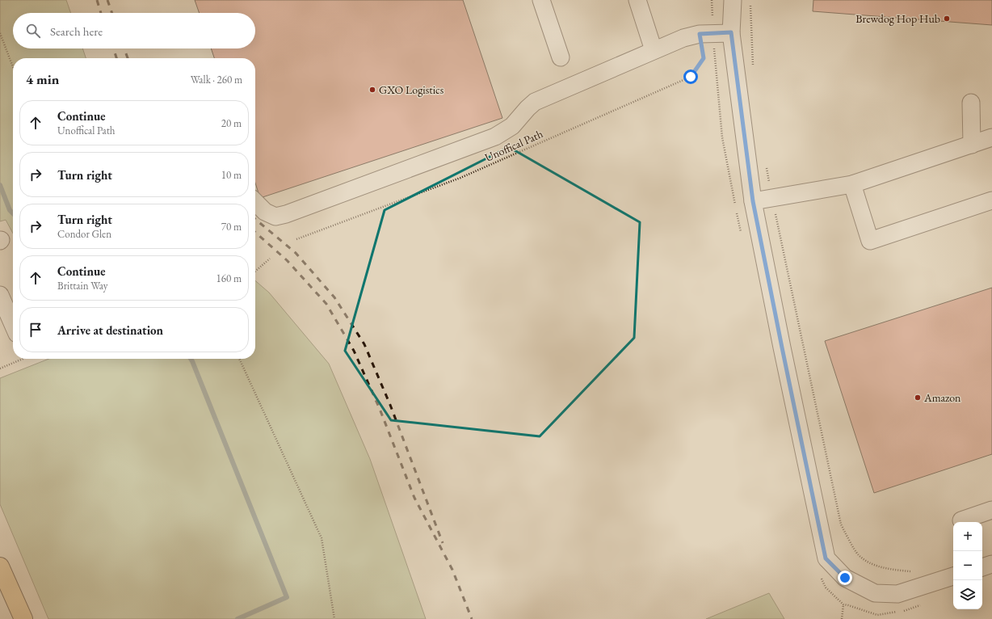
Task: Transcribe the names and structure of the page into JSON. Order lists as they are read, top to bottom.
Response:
{
  "streets": {
    "path": ["Unoffical Path"]
  },
  "places": ["Brewdog Hop Hub", "GXO Logistics", "Amazon"],
  "page": {
    "search": "Search here",
    "heading": ["4 min", "Walk · 260 m"],
    "list": [
      ["Continue", "Unoffical Path", "20 m"],
      ["Turn right", "10 m"],
      ["Turn right", "Condor Glen", "70 m"],
      ["Continue", "Brittain Way", "160 m"],
      "Arrive at destination"
    ],
    "map_buttons": ["+", "−"]
  }
}
